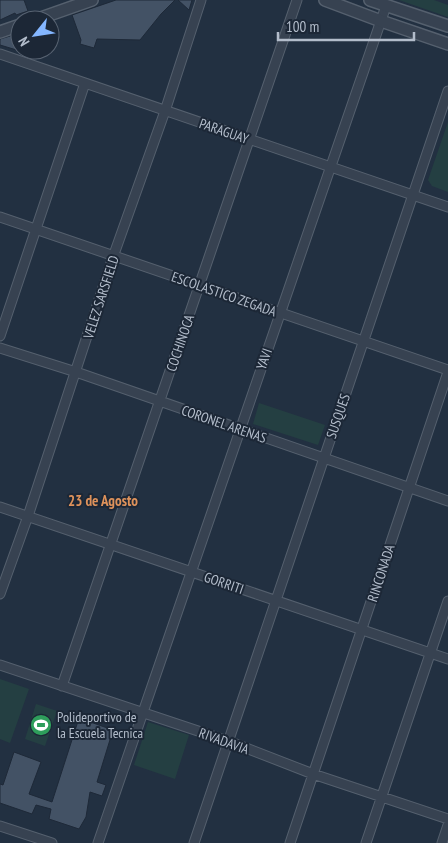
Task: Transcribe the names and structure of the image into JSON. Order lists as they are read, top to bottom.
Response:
{
  "streets": {
    "street": [
      "PARAGUAY",
      "ESCOLASTICO ZEGADA",
      "VELEZ SARSFIELD",
      "COCHINOCA",
      "YAVI",
      "SUSQUES",
      "CORONEL ARENAS",
      "RINCONADA",
      "GORRITI",
      "RIVADAVIA"
    ]
  },
  "crossings": [
    ["PARAGUAY", "VELEZ SARSFIELD"],
    ["PARAGUAY", "COCHINOCA"],
    ["PARAGUAY", "YAVI"],
    ["PARAGUAY", "SUSQUES"],
    ["ESCOLASTICO ZEGADA", "VELEZ SARSFIELD"],
    ["ESCOLASTICO ZEGADA", "COCHINOCA"],
    ["ESCOLASTICO ZEGADA", "YAVI"],
    ["ESCOLASTICO ZEGADA", "SUSQUES"],
    ["ESCOLASTICO ZEGADA", "RINCONADA"],
    ["VELEZ SARSFIELD", "CORONEL ARENAS"],
    ["VELEZ SARSFIELD", "GORRITI"],
    ["COCHINOCA", "CORONEL ARENAS"],
    ["COCHINOCA", "GORRITI"],
    ["COCHINOCA", "RIVADAVIA"],
    ["YAVI", "CORONEL ARENAS"],
    ["YAVI", "GORRITI"],
    ["YAVI", "RIVADAVIA"],
    ["SUSQUES", "CORONEL ARENAS"],
    ["SUSQUES", "GORRITI"],
    ["SUSQUES", "RIVADAVIA"],
    ["CORONEL ARENAS", "RINCONADA"],
    ["RINCONADA", "GORRITI"],
    ["RINCONADA", "RIVADAVIA"]
  ],
  "districts": ["23 de Agosto"],
  "places": {
    "sports": ["Polideportivo de la Escuela Tecnica"]
  },
  "scale_bar": "100 m",
  "north": "bottom left"
}
